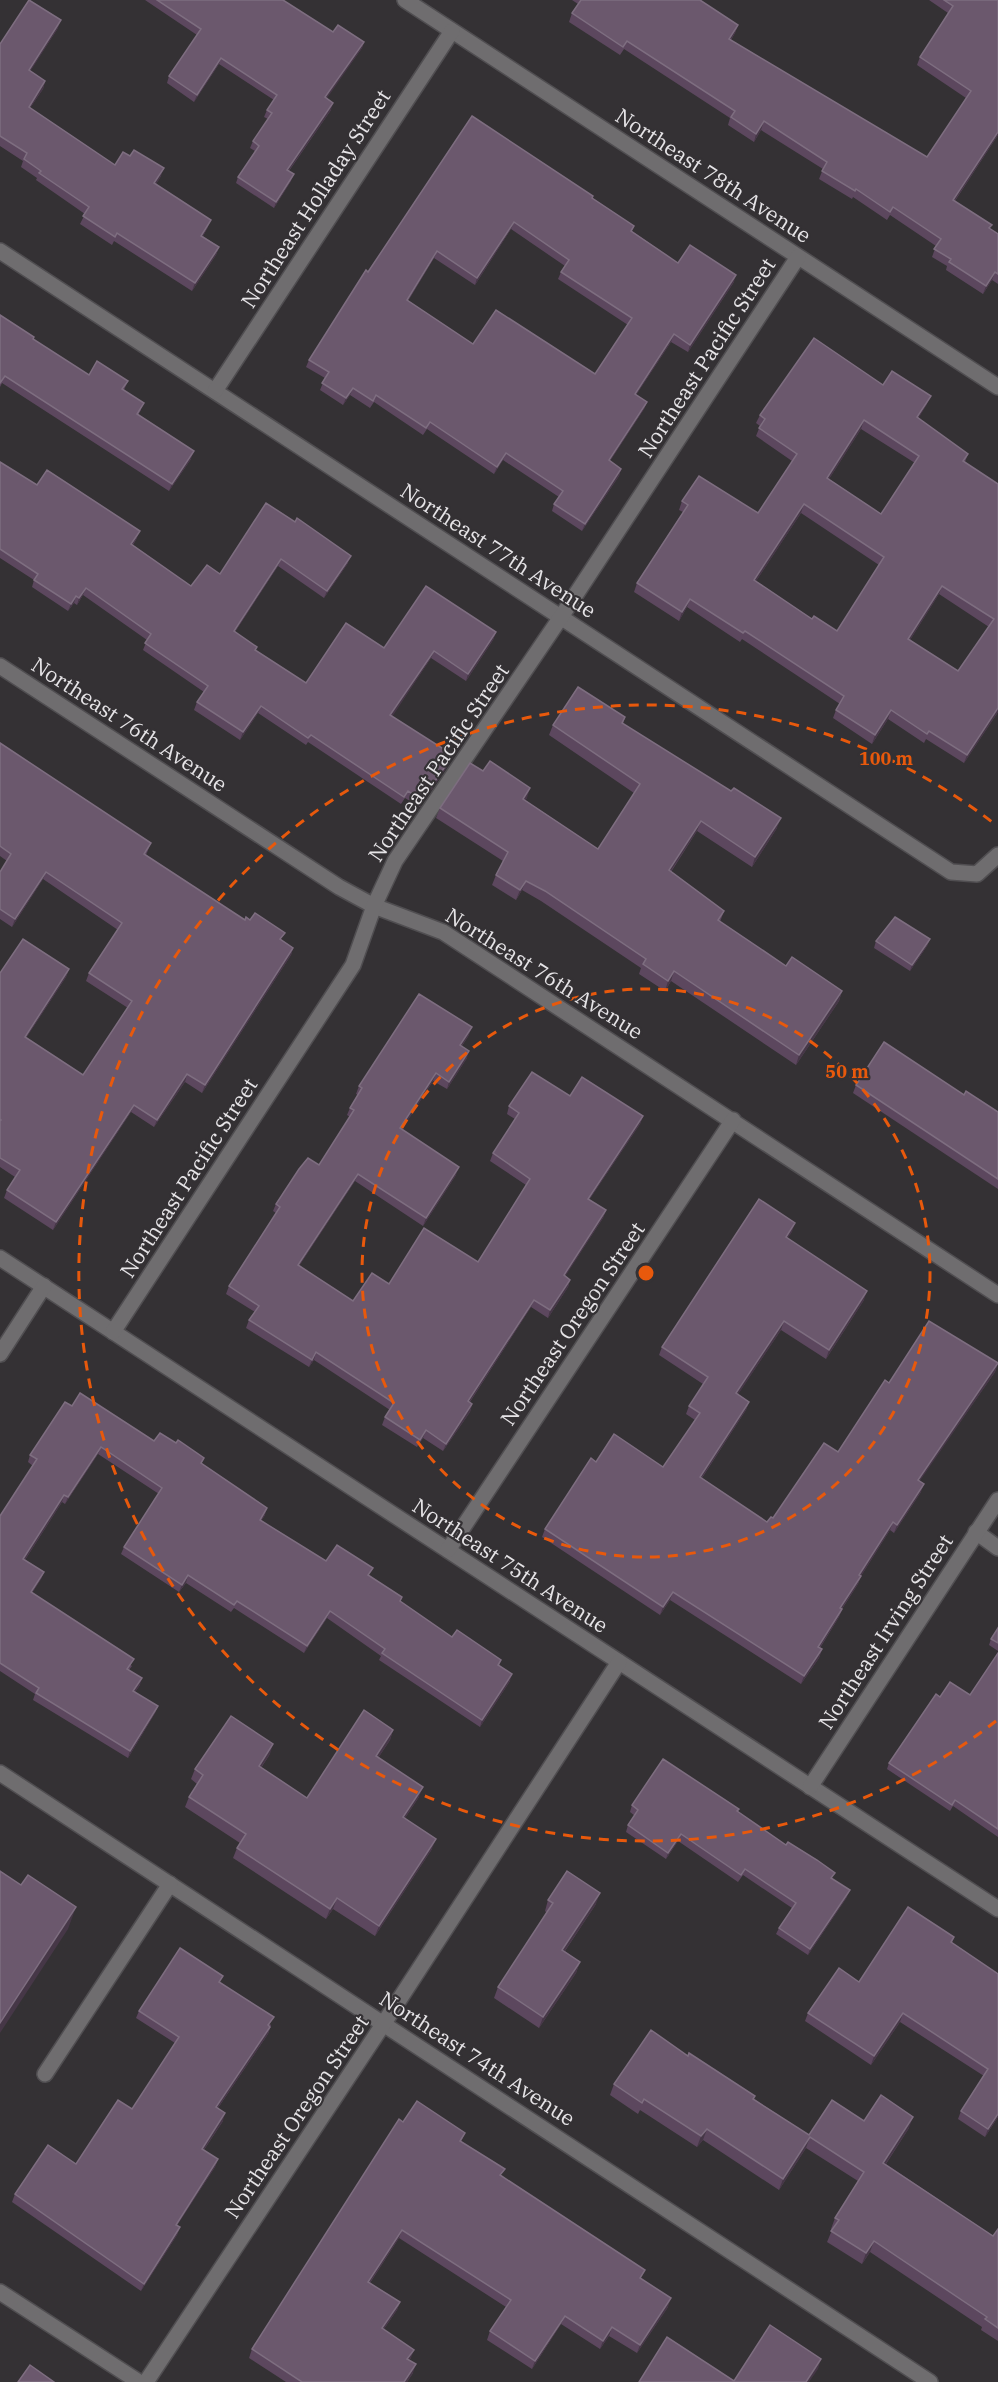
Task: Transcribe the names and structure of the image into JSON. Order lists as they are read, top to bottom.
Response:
{
  "streets": {
    "street": [
      "Northeast 78th Avenue",
      "Northeast Holladay Street",
      "Northeast Pacific Street",
      "Northeast 77th Avenue",
      "Northeast 76th Avenue",
      "Northeast Oregon Street",
      "Northeast 75th Avenue",
      "Northeast Irving Street",
      "Northeast 74th Avenue"
    ]
  },
  "crossings": [
    ["Northeast 78th Avenue", "Northeast Holladay Street"],
    ["Northeast 78th Avenue", "Northeast Pacific Street"],
    ["Northeast Holladay Street", "Northeast 77th Avenue"],
    ["Northeast Pacific Street", "Northeast 77th Avenue"],
    ["Northeast Pacific Street", "Northeast 76th Avenue"],
    ["Northeast Pacific Street", "Northeast 75th Avenue"],
    ["Northeast 76th Avenue", "Northeast Oregon Street"],
    ["Northeast Oregon Street", "Northeast 75th Avenue"],
    ["Northeast Oregon Street", "Northeast 74th Avenue"],
    ["Northeast 75th Avenue", "Northeast Irving Street"]
  ],
  "rings": ["100 m", "50 m"]
}
